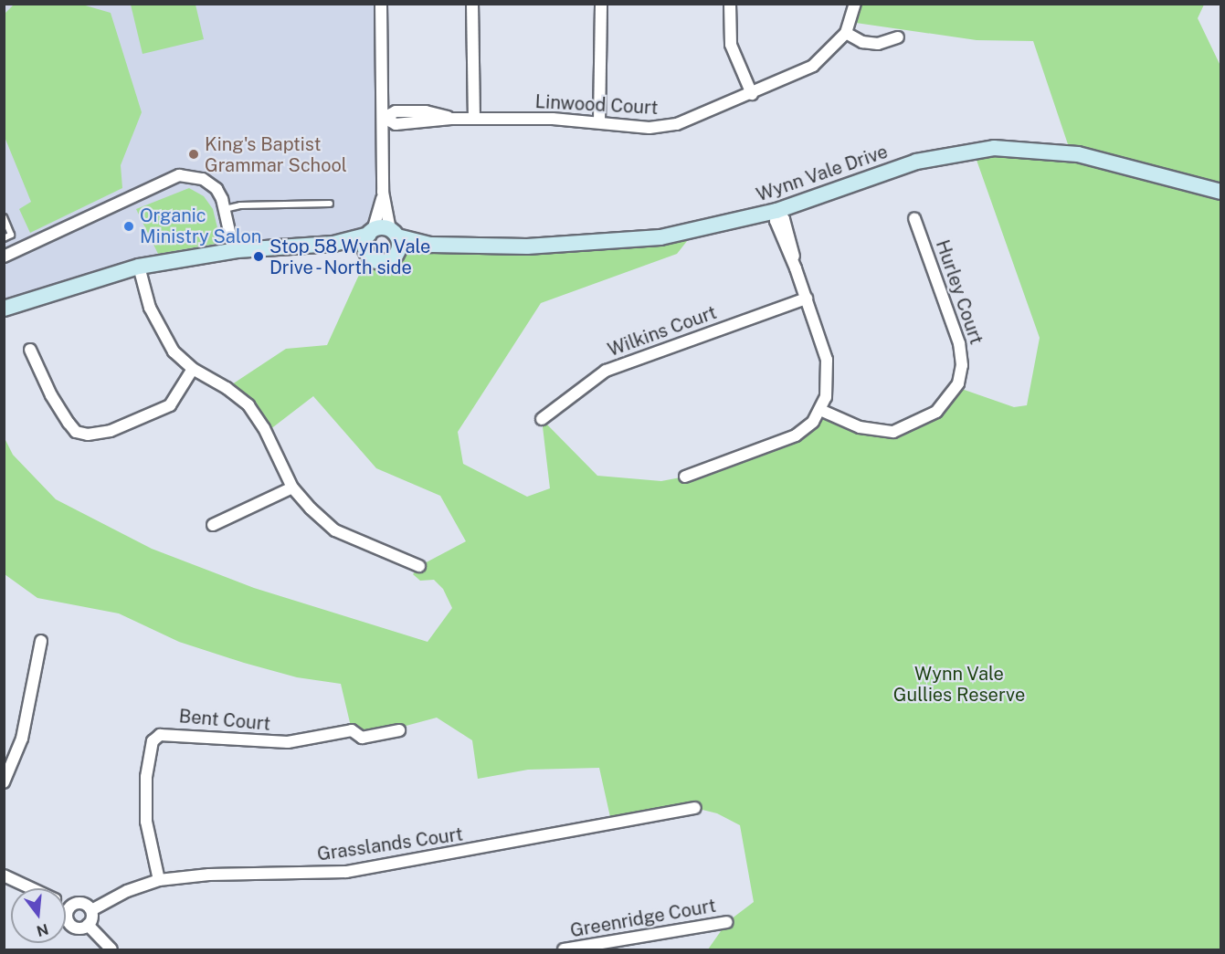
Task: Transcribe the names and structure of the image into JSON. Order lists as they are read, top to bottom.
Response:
{
  "streets": {
    "main road": ["Wynn Vale Drive"],
    "street": [
      "Linwood Court",
      "Hurley Court",
      "Wilkins Court",
      "Bent Court",
      "Grasslands Court",
      "Greenridge Court"
    ]
  },
  "crossings": [
    ["Bent Court", "Grasslands Court"]
  ],
  "parks": ["Wynn Vale Gullies Reserve"],
  "places": ["King's Baptist Grammar School", "Organic Ministry Salon", "Stop 58 Wynn Vale Drive - North side"],
  "north": "bottom"
}
